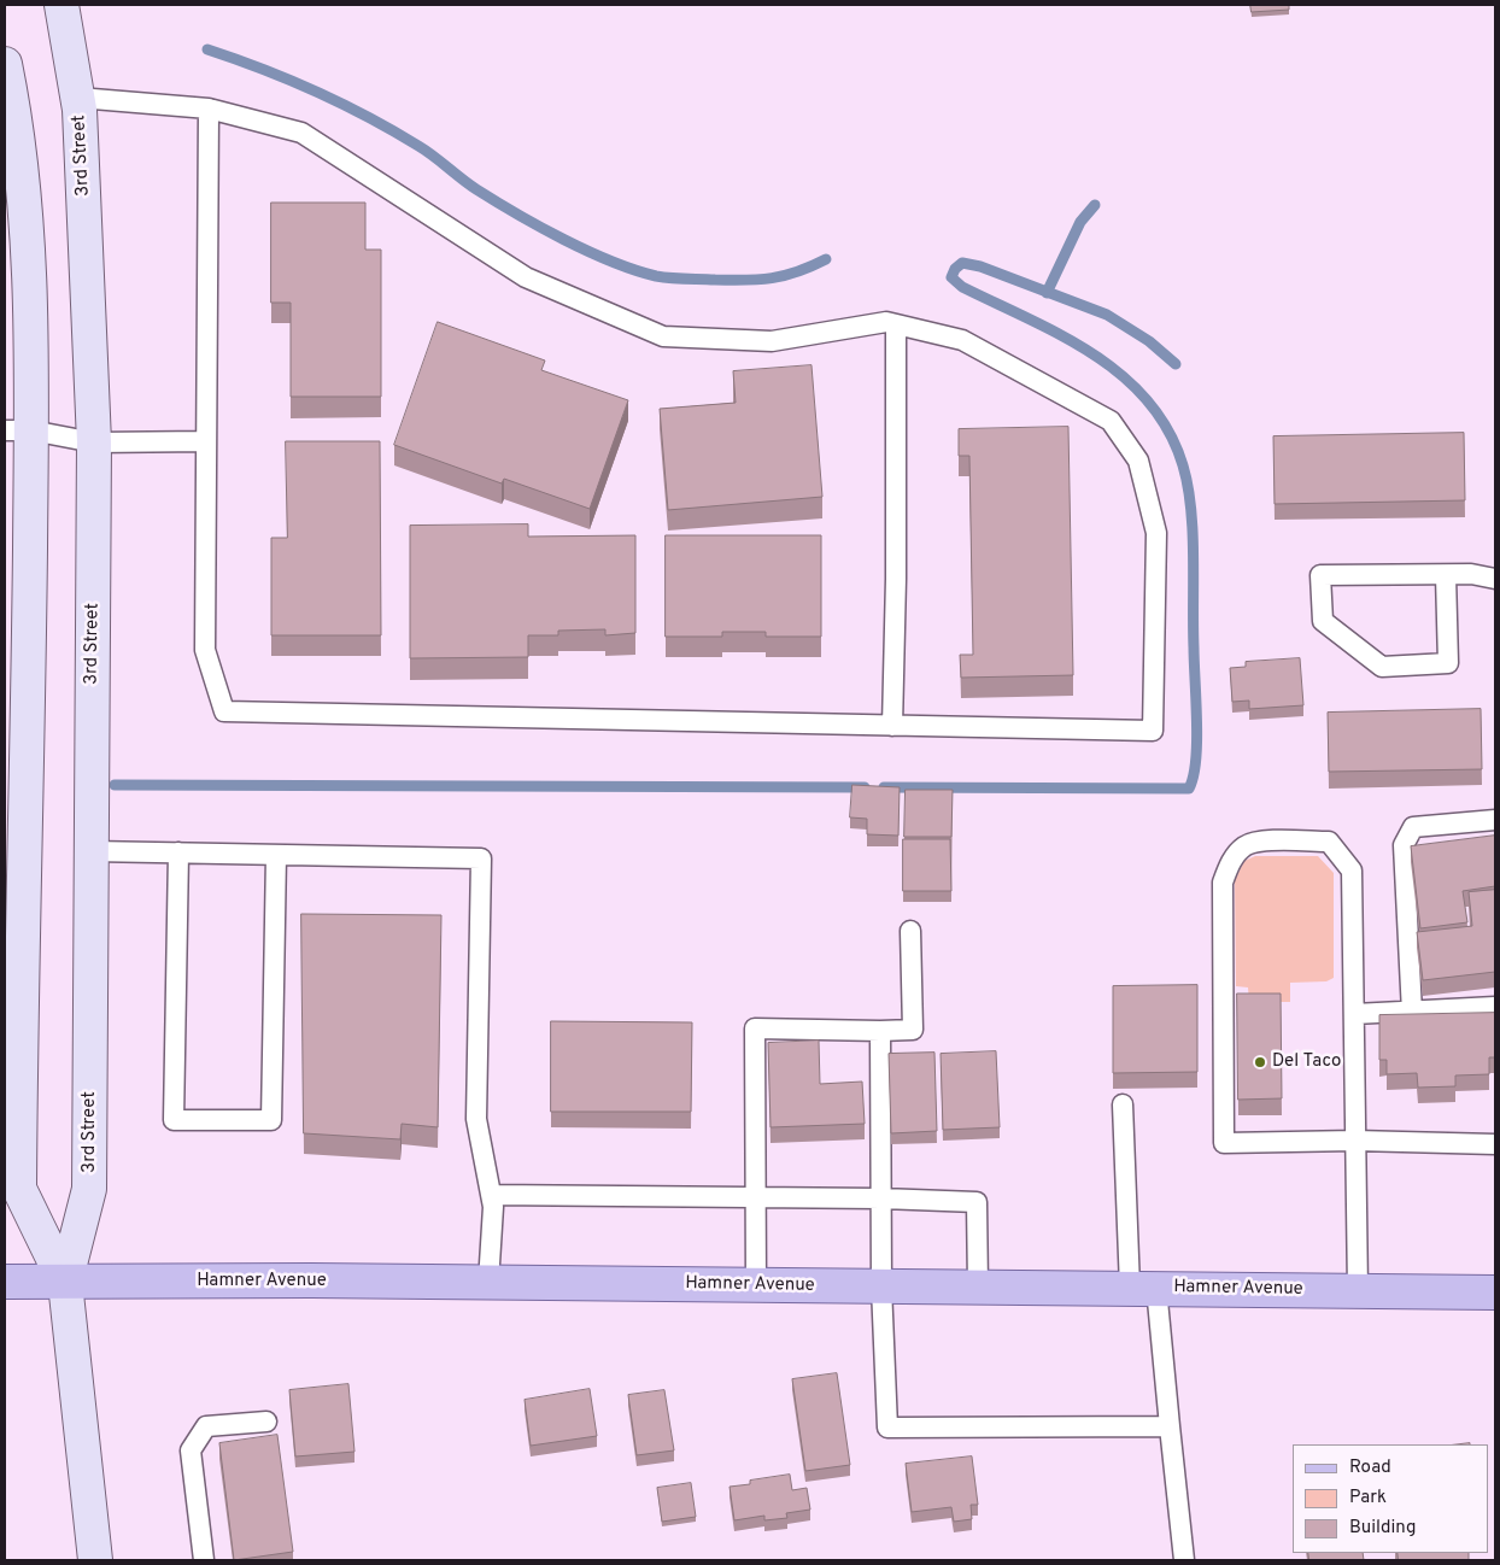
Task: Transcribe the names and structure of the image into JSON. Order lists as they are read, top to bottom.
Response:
{
  "streets": {
    "main road": ["Hamner Avenue"],
    "street": ["3rd Street"]
  },
  "crossings": [
    ["3rd Street", "Hamner Avenue"]
  ],
  "places": ["Del Taco"],
  "legend": ["Road", "Park", "Building"]
}
